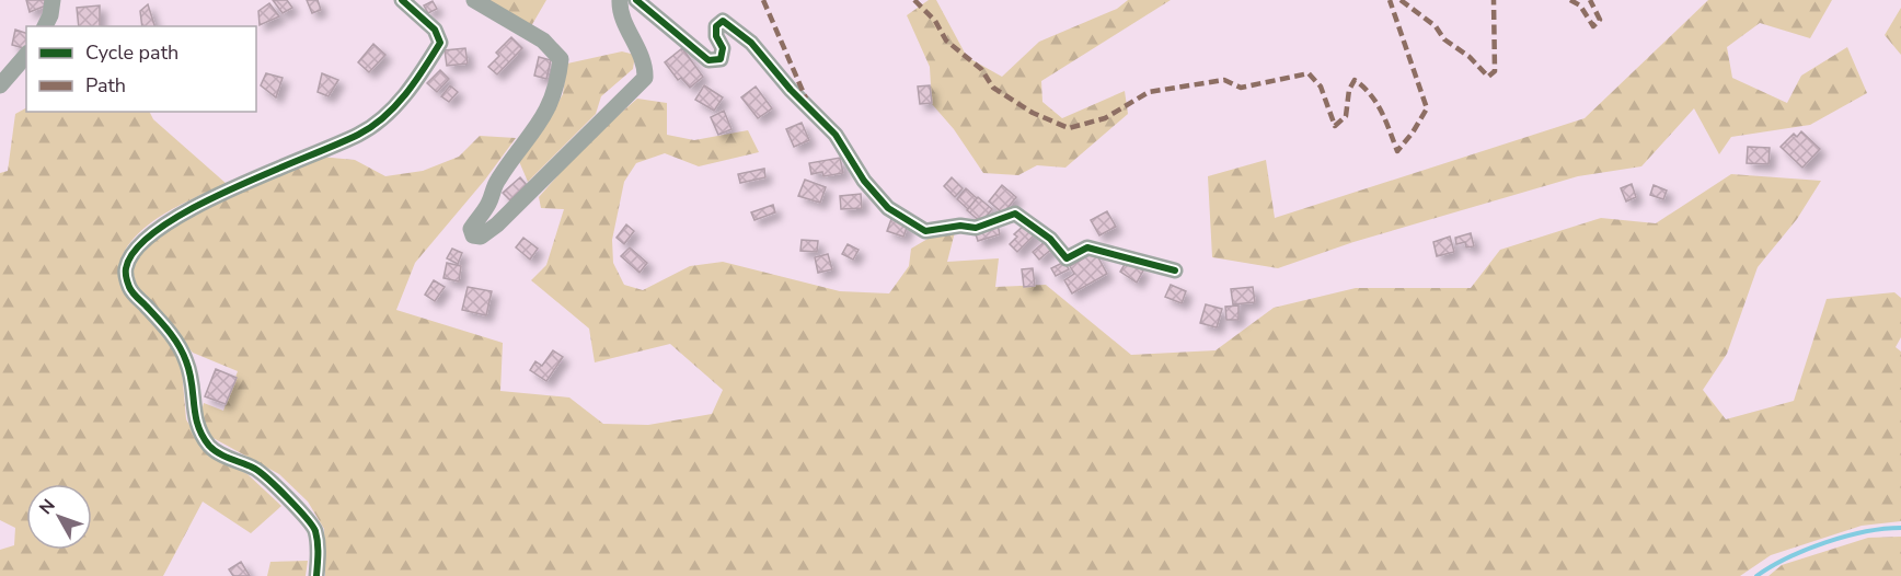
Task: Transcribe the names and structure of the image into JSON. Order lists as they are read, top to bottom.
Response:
{
  "legend": ["Cycle path", "Path"],
  "north": "top left"
}
